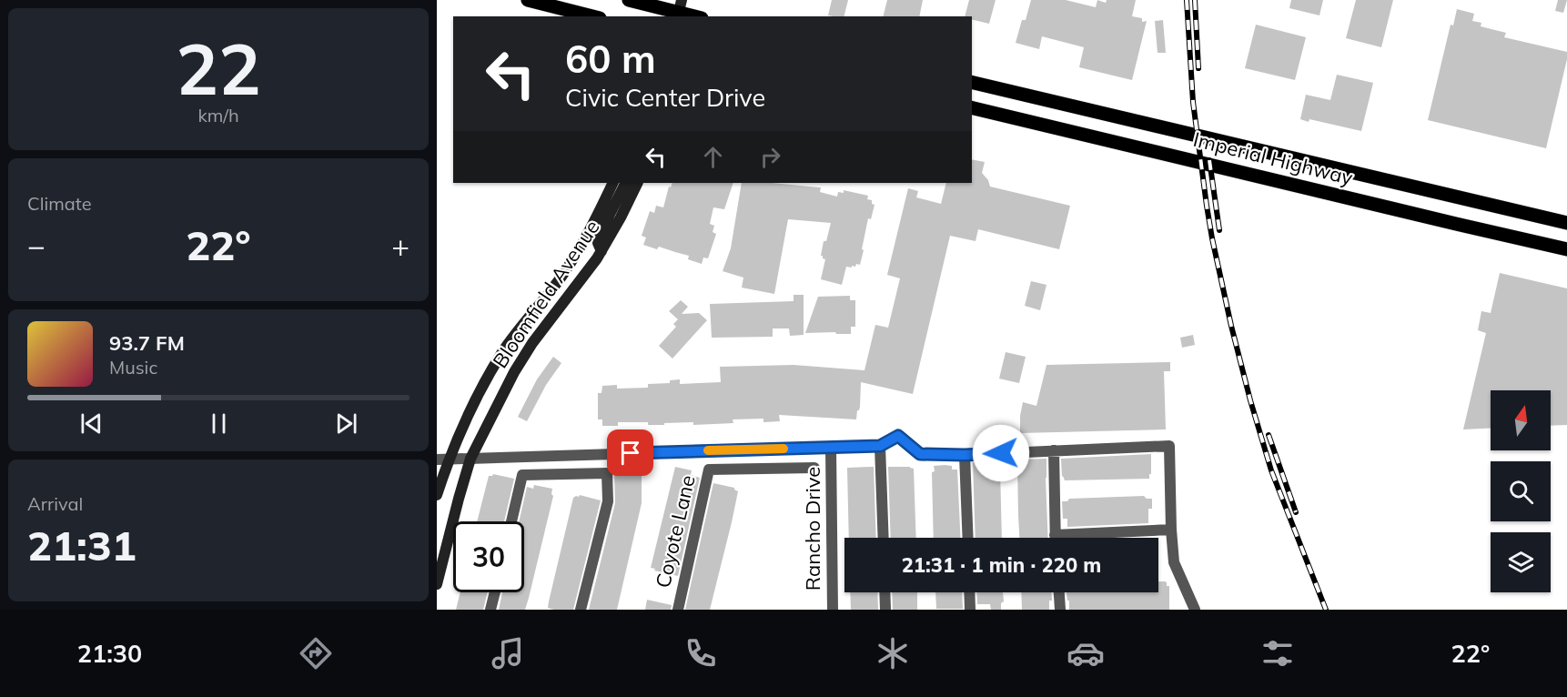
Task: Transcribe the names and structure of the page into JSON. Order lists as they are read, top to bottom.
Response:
{
  "streets": {
    "main road": ["Imperial Highway", "Bloomfield Avenue"],
    "street": ["Rancho Drive", "Coyote Lane"]
  },
  "north": "top",
  "page": {
    "tile": [
      ["22", "km/h"],
      "Climate",
      ["Arrival", "21:31"]
    ],
    "turn": ["60 m", "Civic Center Drive"],
    "heat": ["−", "22°", "+"],
    "song": ["93.7 FM", "Music"],
    "limit": "30",
    "trip": "21:31 · 1 min · 220 m",
    "tabs": ["21:30", "22°"]
  }
}
